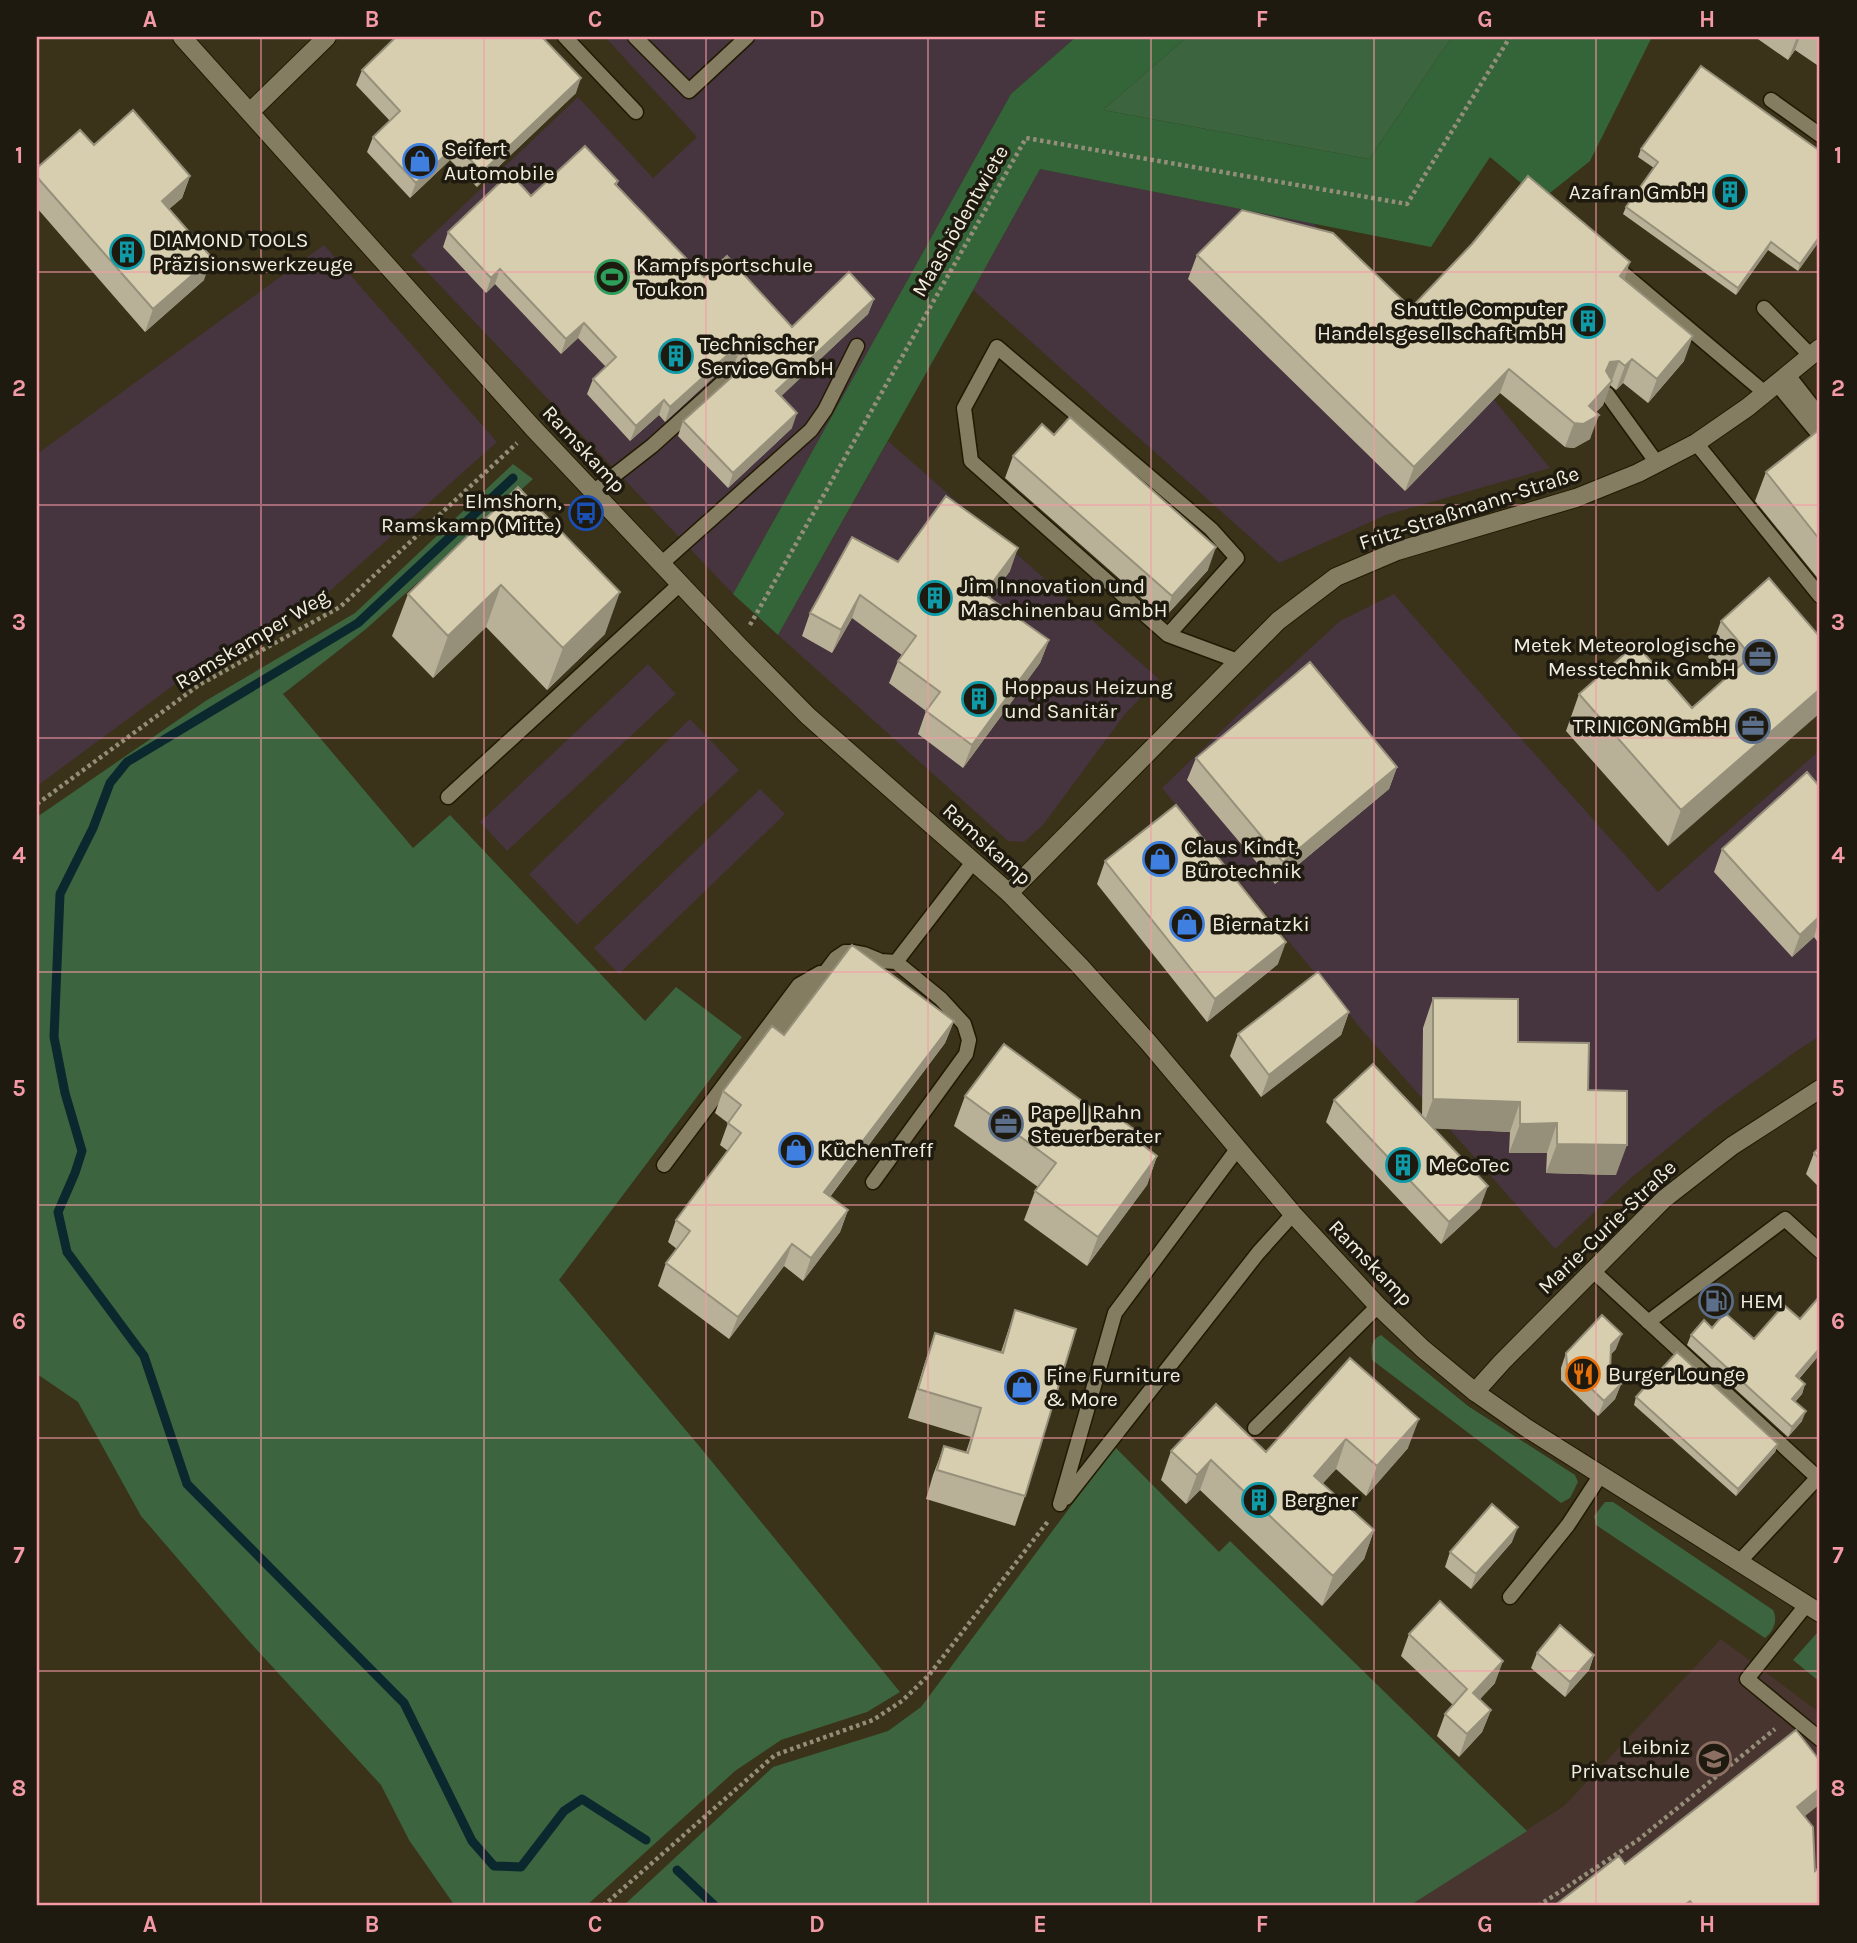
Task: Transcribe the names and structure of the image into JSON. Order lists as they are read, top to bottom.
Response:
{
  "streets": {
    "street": ["Ramskamp", "Fritz-Straßmann-Straße", "Marie-Curie-Straße"],
    "path": ["Maashödentwiete", "Ramskamper Weg"]
  },
  "crossings": [
    ["Maashödentwiete", "Ramskamp"],
    ["Ramskamp", "Fritz-Straßmann-Straße"],
    ["Ramskamp", "Ramskamper Weg"],
    ["Ramskamp", "Marie-Curie-Straße"]
  ],
  "places": {
    "shop": [
      "Seifert Automobile",
      "Claus Kindt, Bürotechnik",
      "Biernatzki",
      "KüchenTreff",
      "Fine Furniture & More"
    ],
    "building": [
      "Azafran GmbH",
      "DIAMOND TOOLS Präzisionswerkzeuge",
      "Shuttle Computer Handelsgesellschaft mbH",
      "Technischer Service GmbH",
      "Jim Innovation und Maschinenbau GmbH",
      "Hoppaus Heizung und Sanitär",
      "MeCoTec",
      "Bergner"
    ],
    "sports": ["Kampfsportschule Toukon"],
    "bus stop": ["Elmshorn, Ramskamp (Mitte)"],
    "office": ["Metek Meteorologische Messtechnik GmbH", "TRINICON GmbH", "Pape | Rahn Steuerberater"],
    "fuel station": ["HEM"],
    "restaurant": ["Burger Lounge"],
    "school or university": ["Leibniz Privatschule"]
  },
  "grid": {
    "columns": [
      "A",
      "B",
      "C",
      "D",
      "E",
      "F",
      "G",
      "H"
    ],
    "rows": [
      "1",
      "2",
      "3",
      "4",
      "5",
      "6",
      "7",
      "8"
    ]
  }
}
